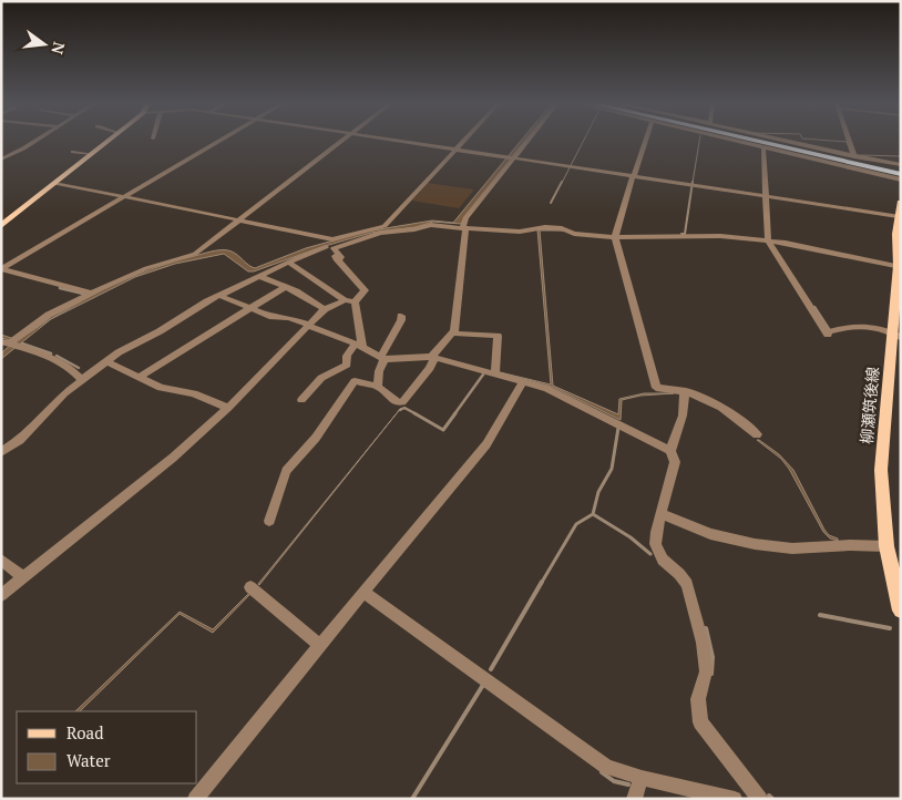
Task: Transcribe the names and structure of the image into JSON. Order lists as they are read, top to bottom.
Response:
{
  "streets": {
    "main road": ["柳瀬筑後線"]
  },
  "legend": ["Road", "Water"],
  "north": "right"
}
